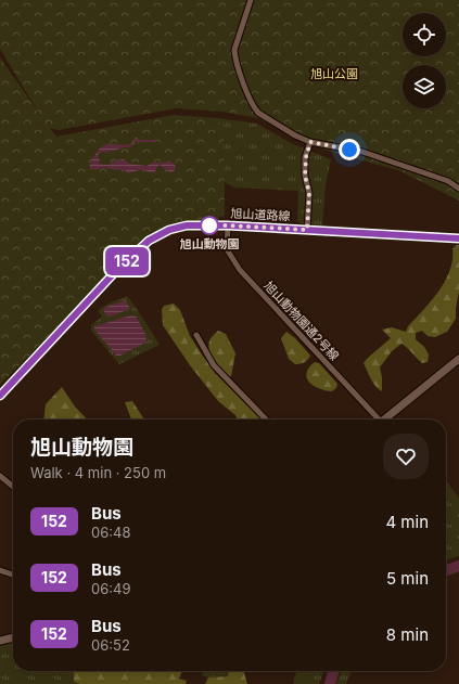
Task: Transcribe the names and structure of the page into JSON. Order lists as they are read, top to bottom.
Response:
{
  "streets": {
    "street": ["旭山道路線", "旭山動物園通2号線"]
  },
  "crossings": [
    ["旭山道路線", "旭山動物園通2号線"]
  ],
  "parks": ["旭山公園"],
  "places": ["旭山動物園"],
  "lines": ["bus line 152"],
  "page": {
    "on_map": "152",
    "heading": ["旭山動物園", "Walk · 4 min · 250 m"],
    "list": [
      {
        "mark": "152",
        "name": "Bus",
        "note": "06:48",
        "value": "4 min"
      },
      {
        "mark": "152",
        "name": "Bus",
        "note": "06:49",
        "value": "5 min"
      },
      {
        "mark": "152",
        "name": "Bus",
        "note": "06:52",
        "value": "8 min"
      }
    ]
  }
}
